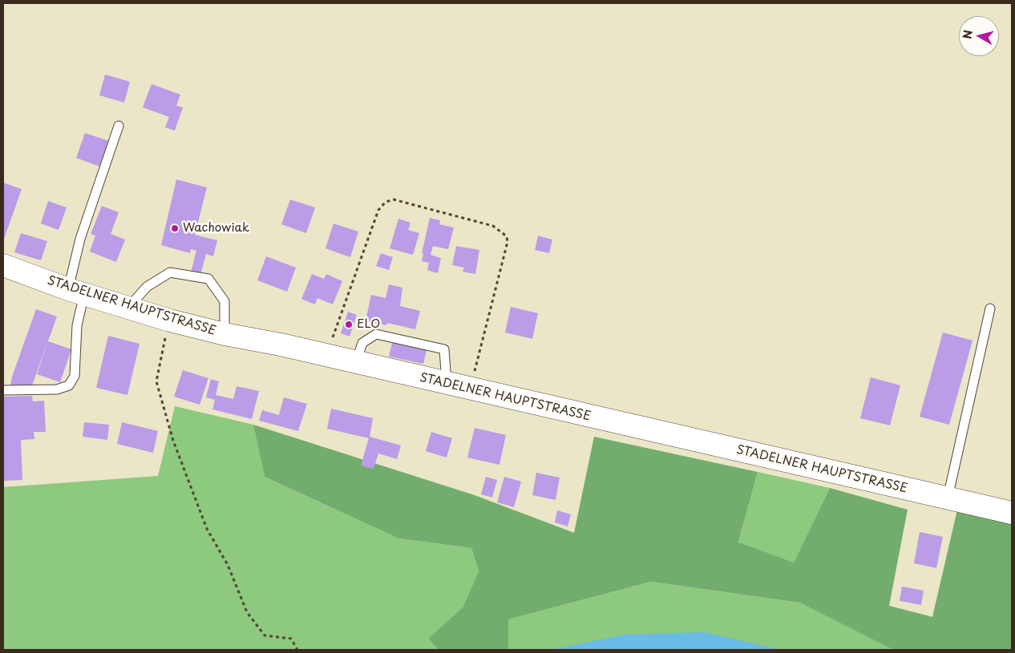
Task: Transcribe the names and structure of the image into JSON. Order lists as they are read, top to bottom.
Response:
{
  "streets": {
    "main road": ["STADELNER HAUPTSTRASSE"]
  },
  "places": ["Wachowiak", "ELO"],
  "north": "left"
}
